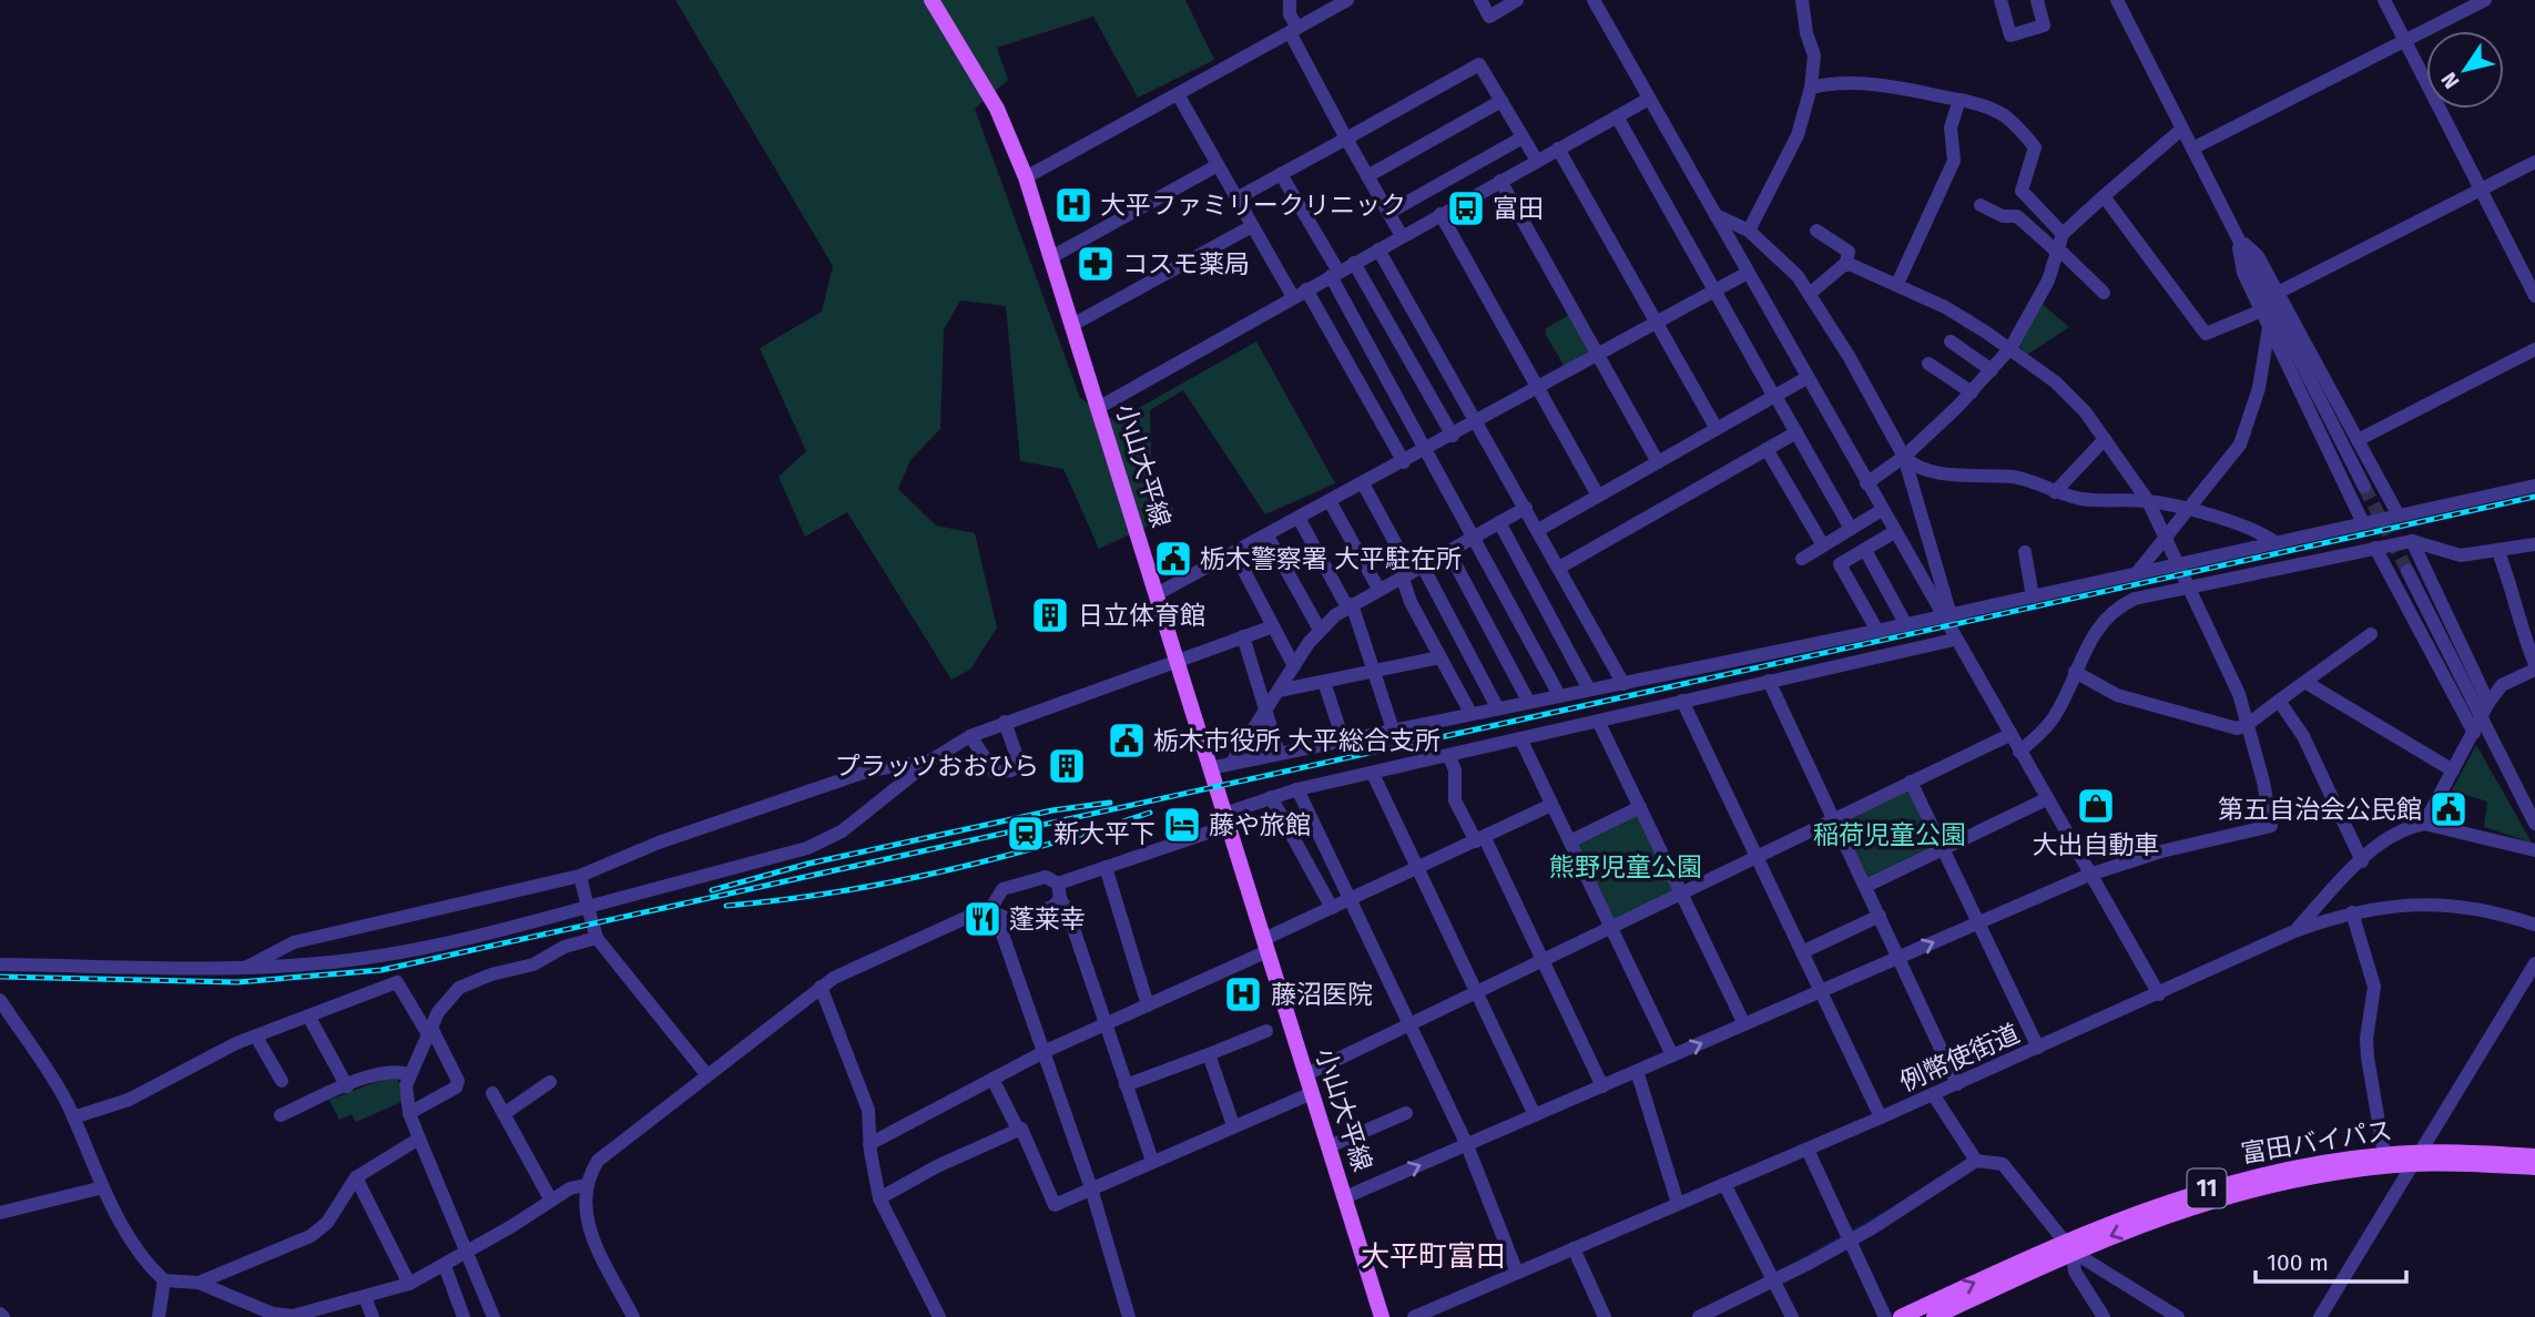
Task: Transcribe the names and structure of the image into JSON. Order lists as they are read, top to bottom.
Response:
{
  "streets": {
    "main road": ["小山大平線", "富田バイパス", "11"],
    "street": ["例幣使街道"]
  },
  "districts": ["大平町富田"],
  "parks": ["稲荷児童公園", "熊野児童公園"],
  "places": {
    "hospital": ["大平ファミリークリニック", "藤沼医院"],
    "bus stop": ["富田"],
    "pharmacy": ["コスモ薬局"],
    "public building": ["栃木警察署 大平駐在所", "栃木市役所 大平総合支所", "第五自治会公民館"],
    "building": ["日立体育館", "プラッツおおひら"],
    "shop": ["大出自動車"],
    "hotel": ["藤や旅館"],
    "station": ["新大平下"],
    "restaurant": ["蓬莱幸"]
  },
  "scale_bar": "100 m",
  "north": "bottom left"
}
